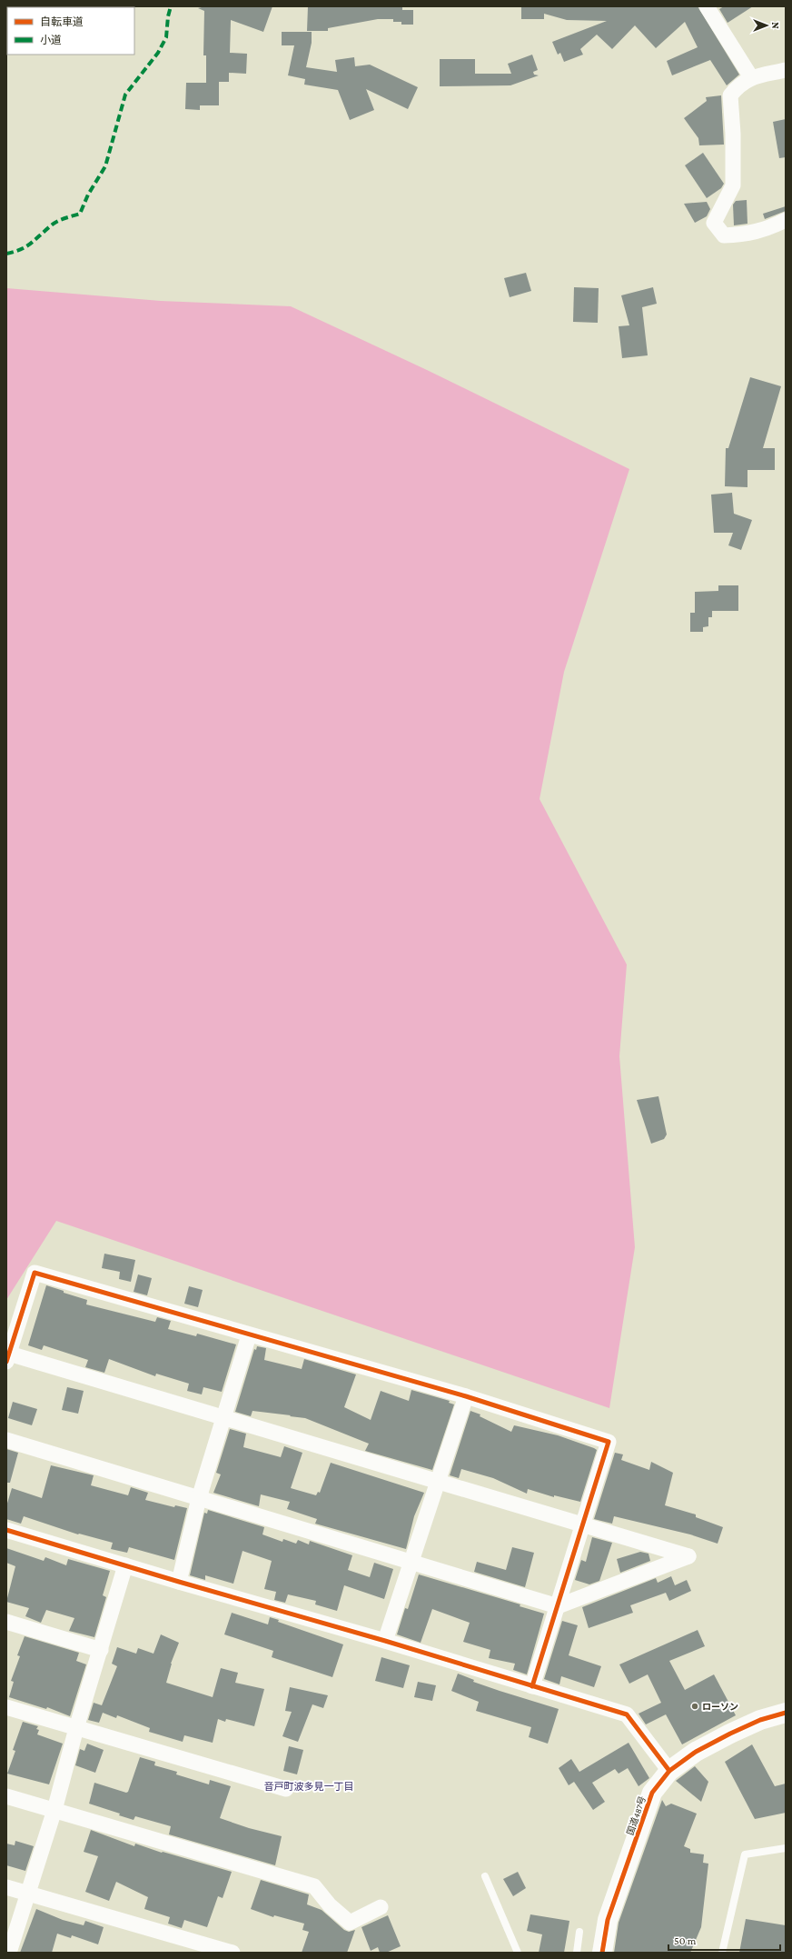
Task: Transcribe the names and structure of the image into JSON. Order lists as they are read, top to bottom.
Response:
{
  "streets": {
    "highway": ["国道487号"]
  },
  "districts": ["音戸町波多見一丁目"],
  "places": ["ローソン"],
  "legend": ["自転車道", "小道"],
  "scale_bar": "50 m",
  "north": "right"
}
